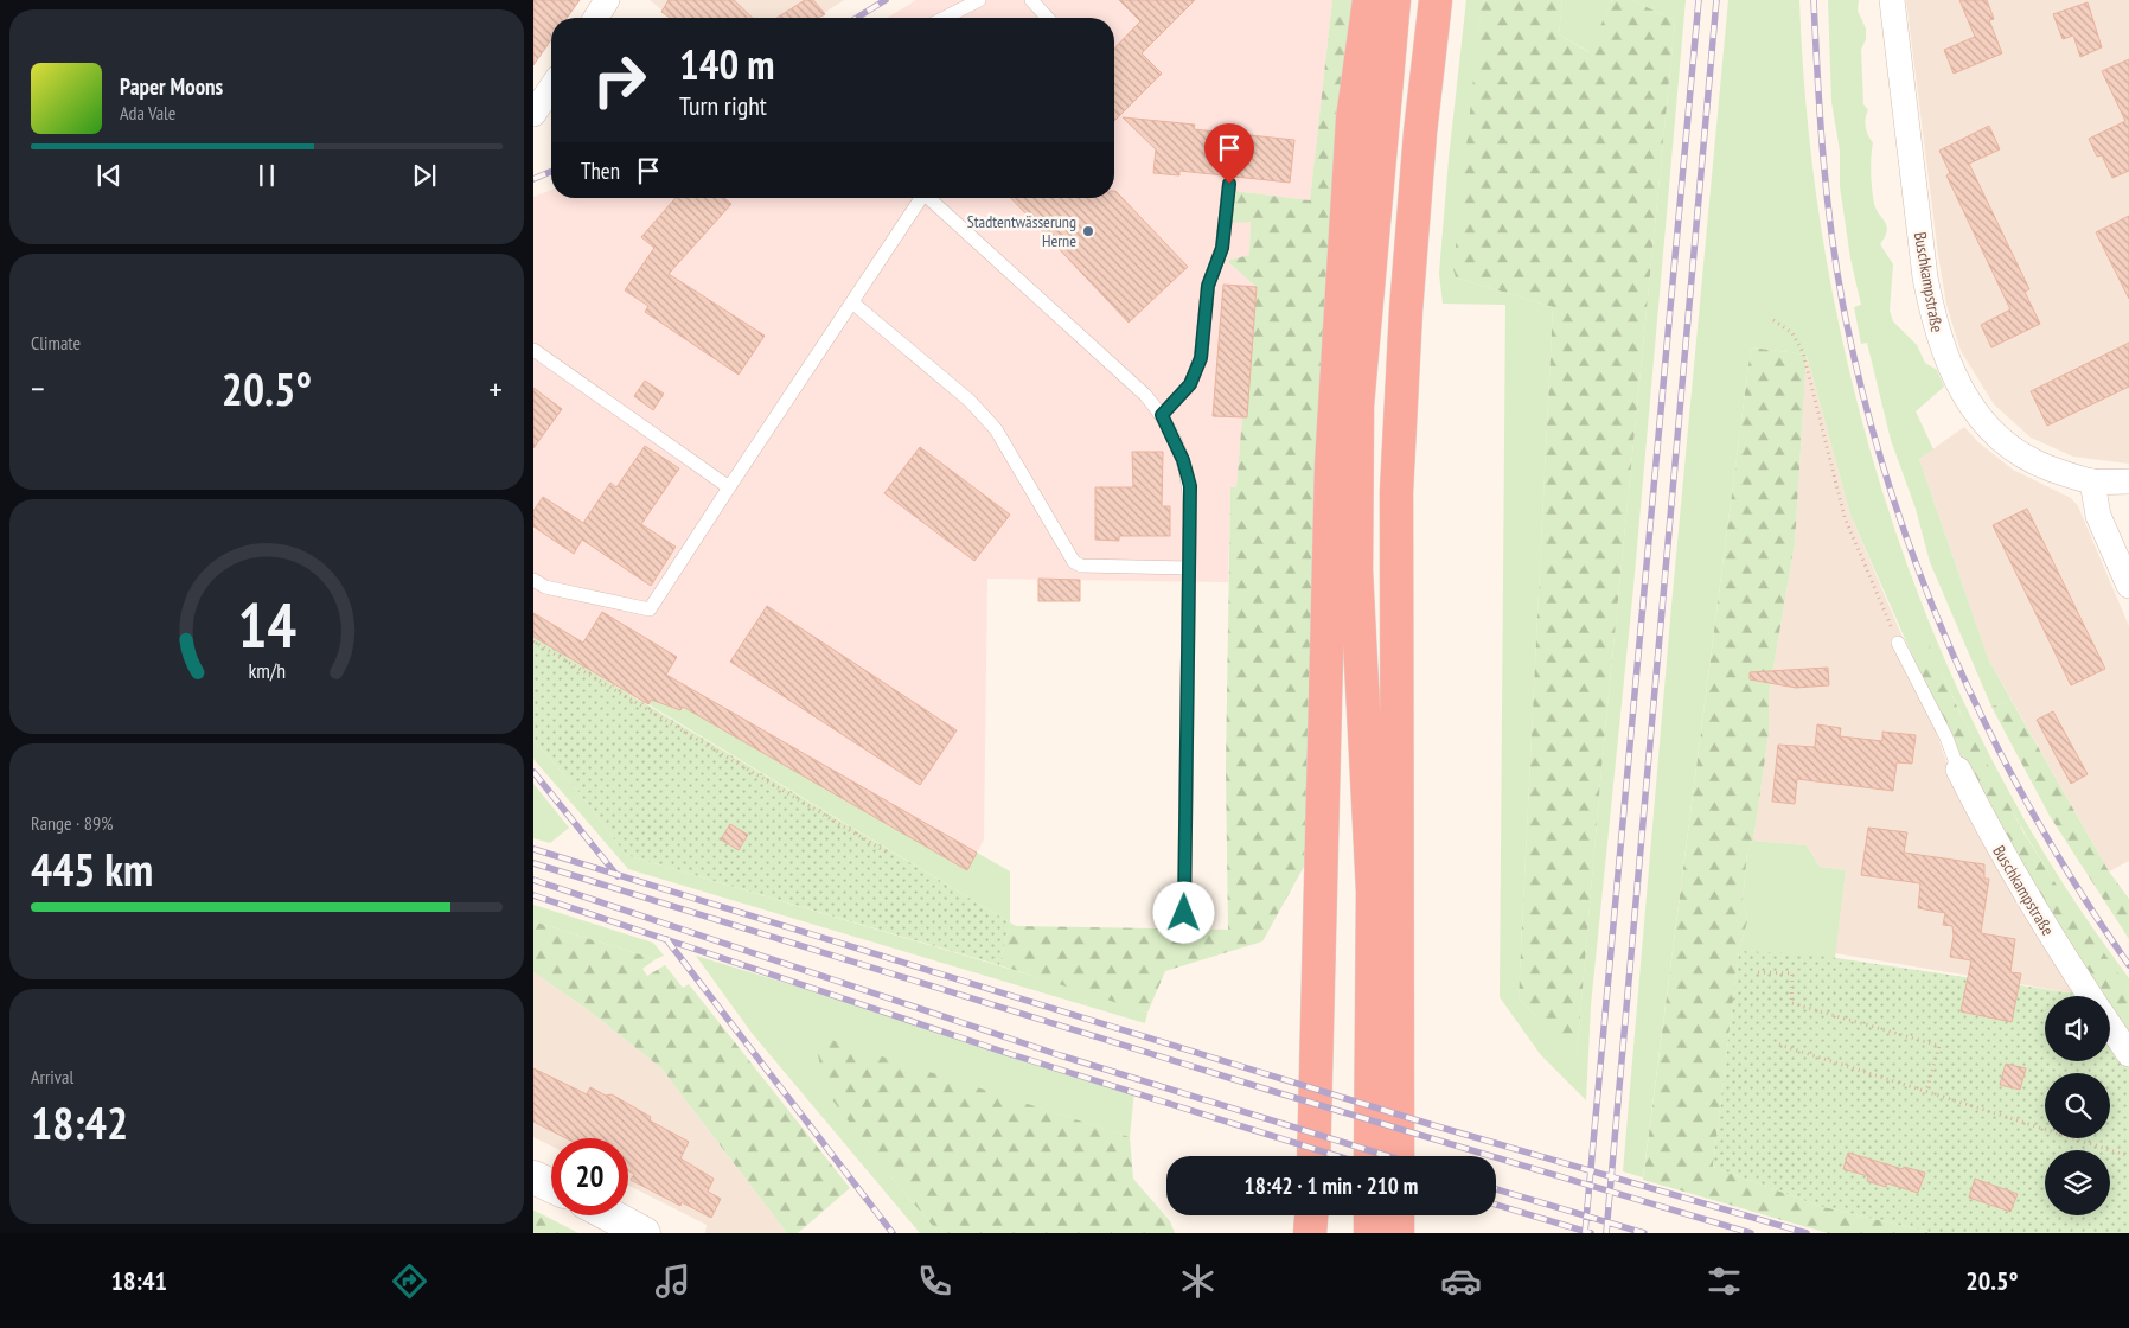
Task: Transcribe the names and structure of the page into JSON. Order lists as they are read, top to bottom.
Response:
{
  "streets": {
    "street": ["Buschkampstraße"]
  },
  "places": ["Stadtentwässerung Herne"],
  "page": {
    "turn": ["140 m", "Turn right"],
    "song": ["Paper Moons", "Ada Vale"],
    "then": "Then",
    "tile": [
      "Climate",
      ["Range · 89%", "445 km"],
      ["Arrival", "18:42"]
    ],
    "heat": ["−", "20.5°", "+"],
    "limit": "20",
    "trip": "18:42 · 1 min · 210 m",
    "tabs": ["18:41", "20.5°"],
    "gauge": ["14", "km/h"]
  }
}
